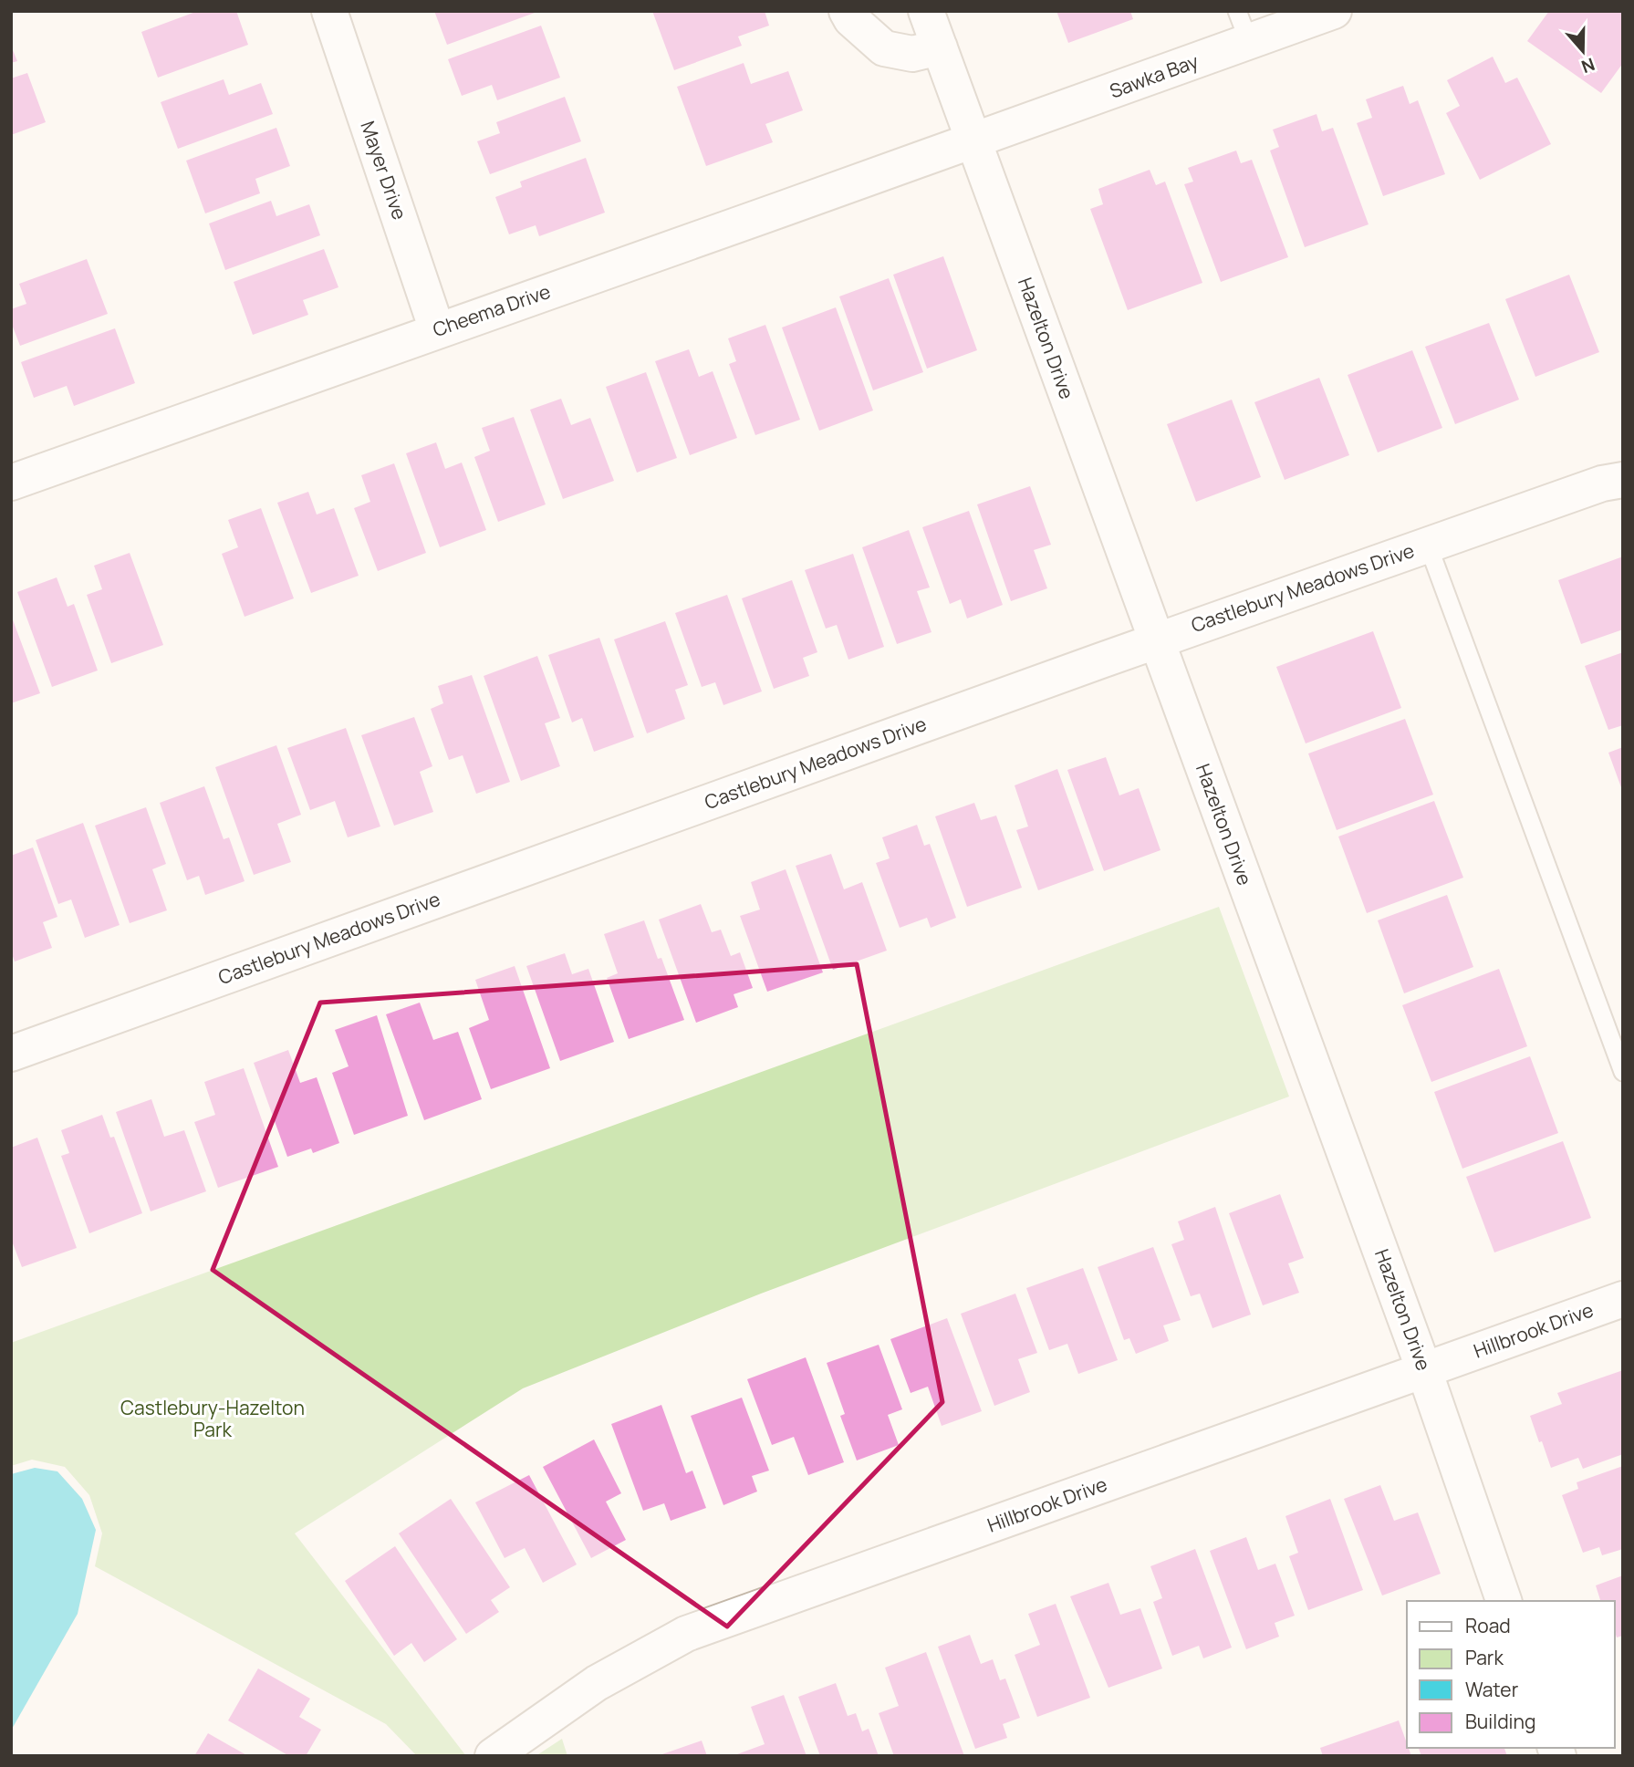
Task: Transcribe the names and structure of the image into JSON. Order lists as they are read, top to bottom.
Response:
{
  "streets": {
    "street": [
      "Sawka Bay",
      "Mayer Drive",
      "Cheema Drive",
      "Hazelton Drive",
      "Castlebury Meadows Drive",
      "Hillbrook Drive"
    ]
  },
  "crossings": [
    ["Sawka Bay", "Cheema Drive"],
    ["Sawka Bay", "Hazelton Drive"],
    ["Mayer Drive", "Cheema Drive"],
    ["Cheema Drive", "Hazelton Drive"],
    ["Hazelton Drive", "Castlebury Meadows Drive"],
    ["Hazelton Drive", "Hillbrook Drive"]
  ],
  "parks": ["Castlebury-Hazelton Park"],
  "legend": [
    "Road",
    "Park",
    "Water",
    "Building"
  ],
  "north": "bottom"
}
